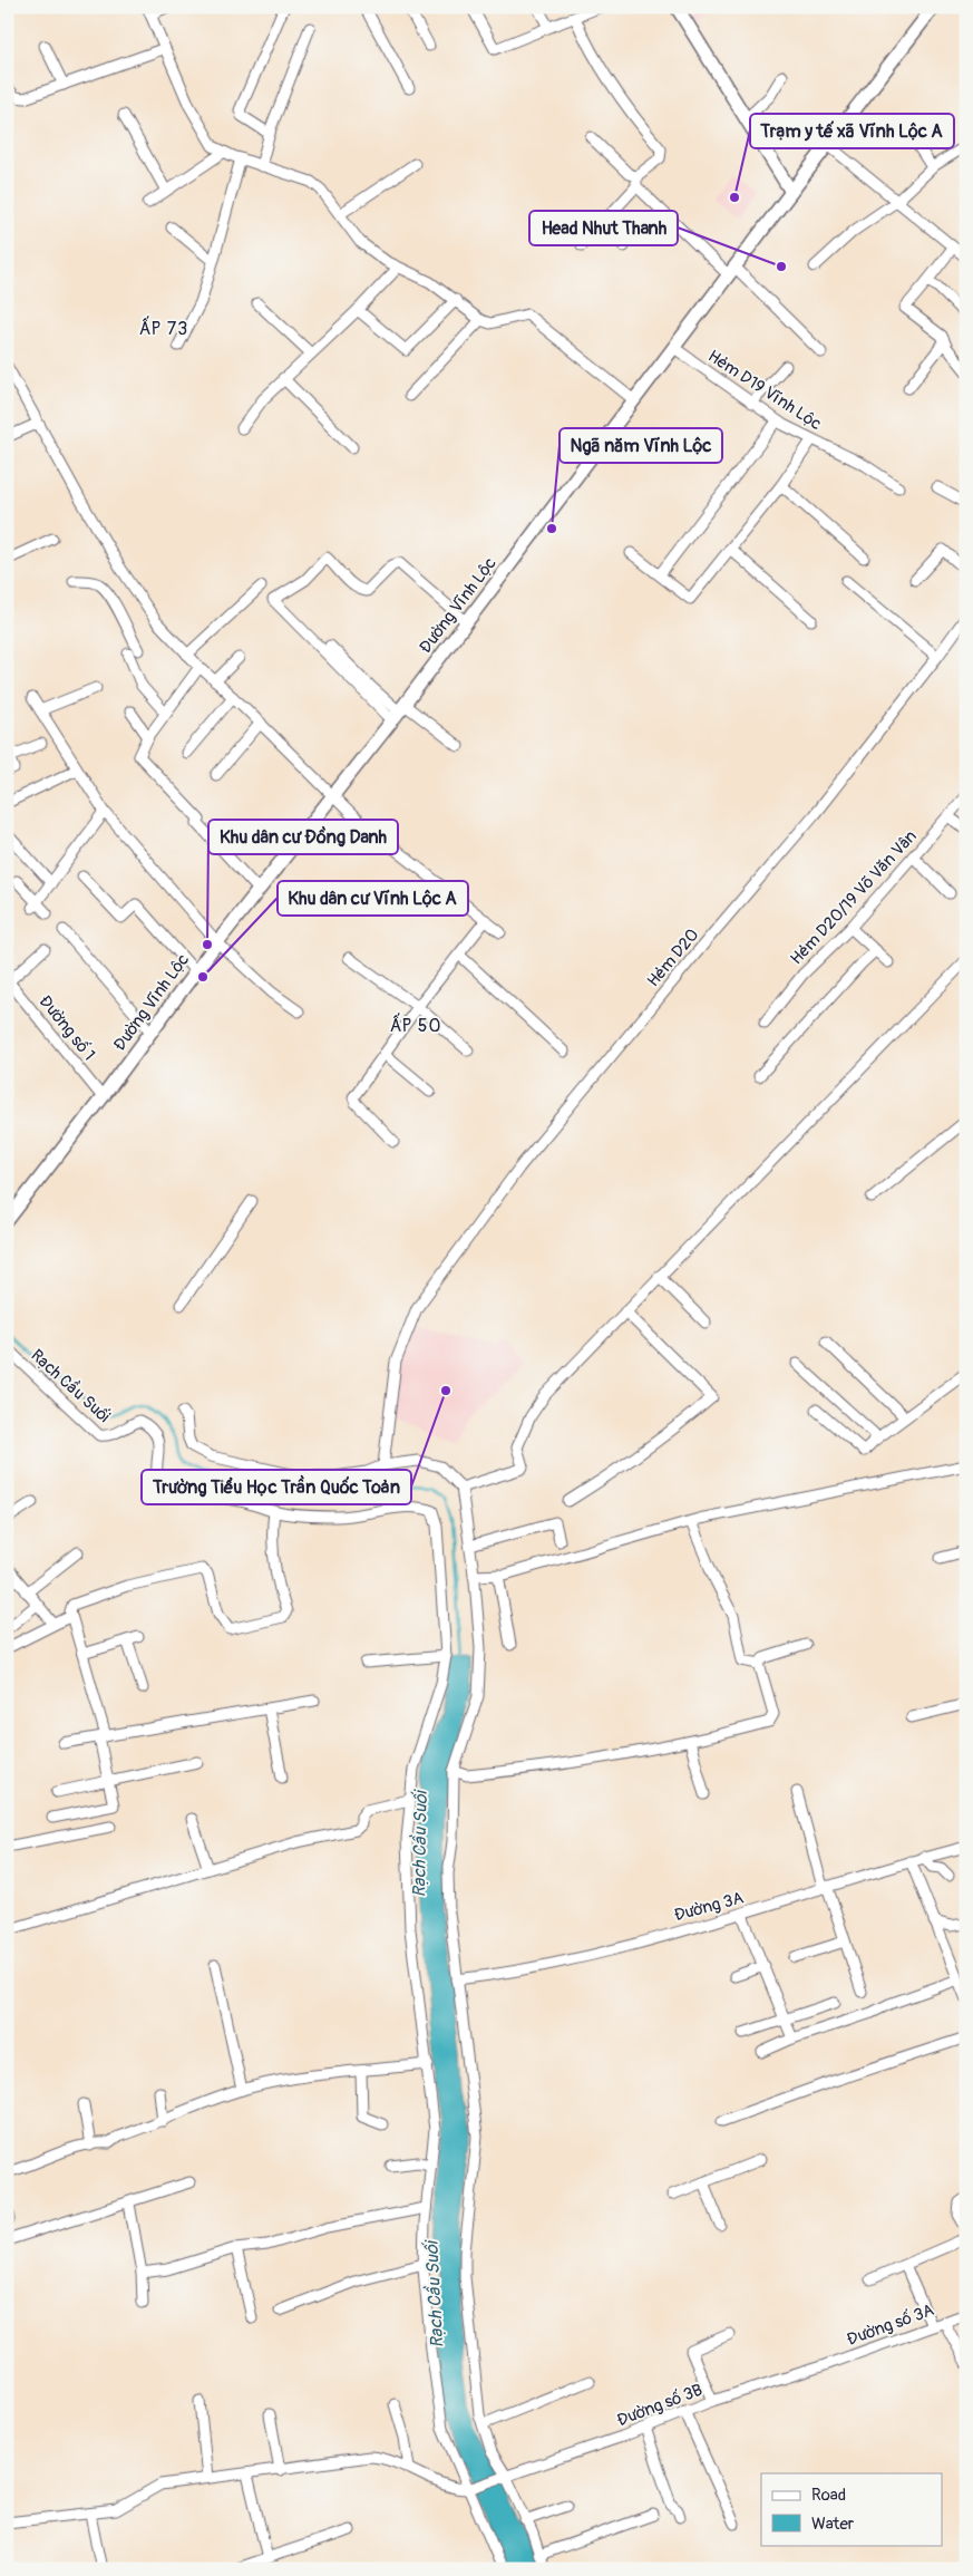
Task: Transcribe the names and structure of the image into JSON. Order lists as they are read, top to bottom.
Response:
{
  "streets": {
    "main road": ["Đường Vĩnh Lộc"],
    "street": [
      "Hẻm D19 Vĩnh Lộc",
      "Hẻm D20/19 Võ Văn Vân",
      "Hẻm D20",
      "Đường số 1",
      "Rạch Cầu Suối",
      "Đường 3A",
      "Đường số 3A",
      "Đường số 3B"
    ]
  },
  "crossings": [
    ["Hẻm D19 Vĩnh Lộc", "Đường Vĩnh Lộc"],
    ["Đường Vĩnh Lộc", "Đường số 1"],
    ["Rạch Cầu Suối", "Đường số 3B"],
    ["Đường số 3A", "Đường số 3B"]
  ],
  "districts": ["ẤP 73", "ẤP 50"],
  "water": ["Rạch Cầu Suối"],
  "places": [
    "Trạm y tế xã Vĩnh Lộc A",
    "Head Nhut Thanh",
    "Ngã năm Vĩnh Lộc",
    "Khu dân cư Đồng Danh",
    "Khu dân cư Vĩnh Lộc A",
    "Trường Tiểu Học Trần Quốc Toản"
  ],
  "legend": ["Road", "Water"]
}
